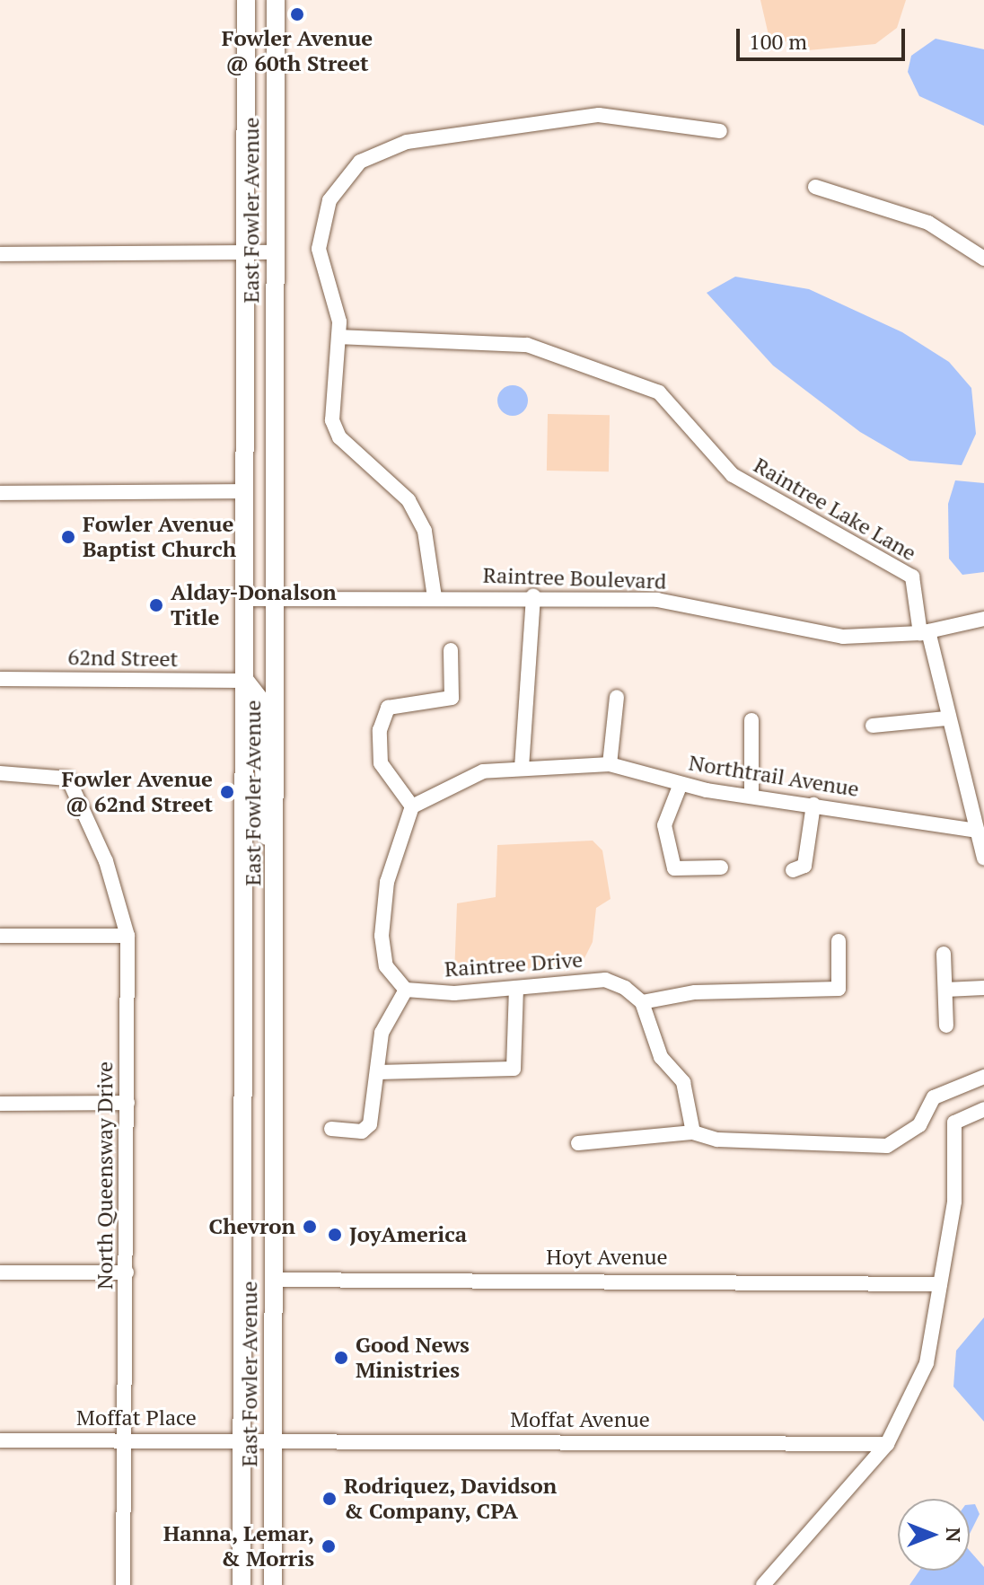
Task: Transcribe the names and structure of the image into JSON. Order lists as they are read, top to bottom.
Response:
{
  "streets": {
    "main road": ["East Fowler Avenue"],
    "street": [
      "Raintree Lake Lane",
      "Raintree Boulevard",
      "62nd Street",
      "Northtrail Avenue",
      "Raintree Drive",
      "North Queensway Drive",
      "Hoyt Avenue",
      "Moffat Place",
      "Moffat Avenue"
    ]
  },
  "crossings": [
    ["East Fowler Avenue", "Raintree Boulevard"],
    ["East Fowler Avenue", "62nd Street"],
    ["East Fowler Avenue", "Hoyt Avenue"],
    ["East Fowler Avenue", "Moffat Place"],
    ["East Fowler Avenue", "Moffat Avenue"],
    ["Raintree Lake Lane", "Raintree Boulevard"],
    ["North Queensway Drive", "Moffat Place"],
    ["Moffat Place", "Moffat Avenue"]
  ],
  "places": [
    "Fowler Avenue @ 60th Street",
    "Fowler Avenue Baptist Church",
    "Alday-Donalson Title",
    "Fowler Avenue @ 62nd Street",
    "Chevron",
    "JoyAmerica",
    "Good News Ministries",
    "Rodriquez, Davidson & Company, CPA",
    "Hanna, Lemar, & Morris"
  ],
  "scale_bar": "100 m",
  "north": "right"
}
